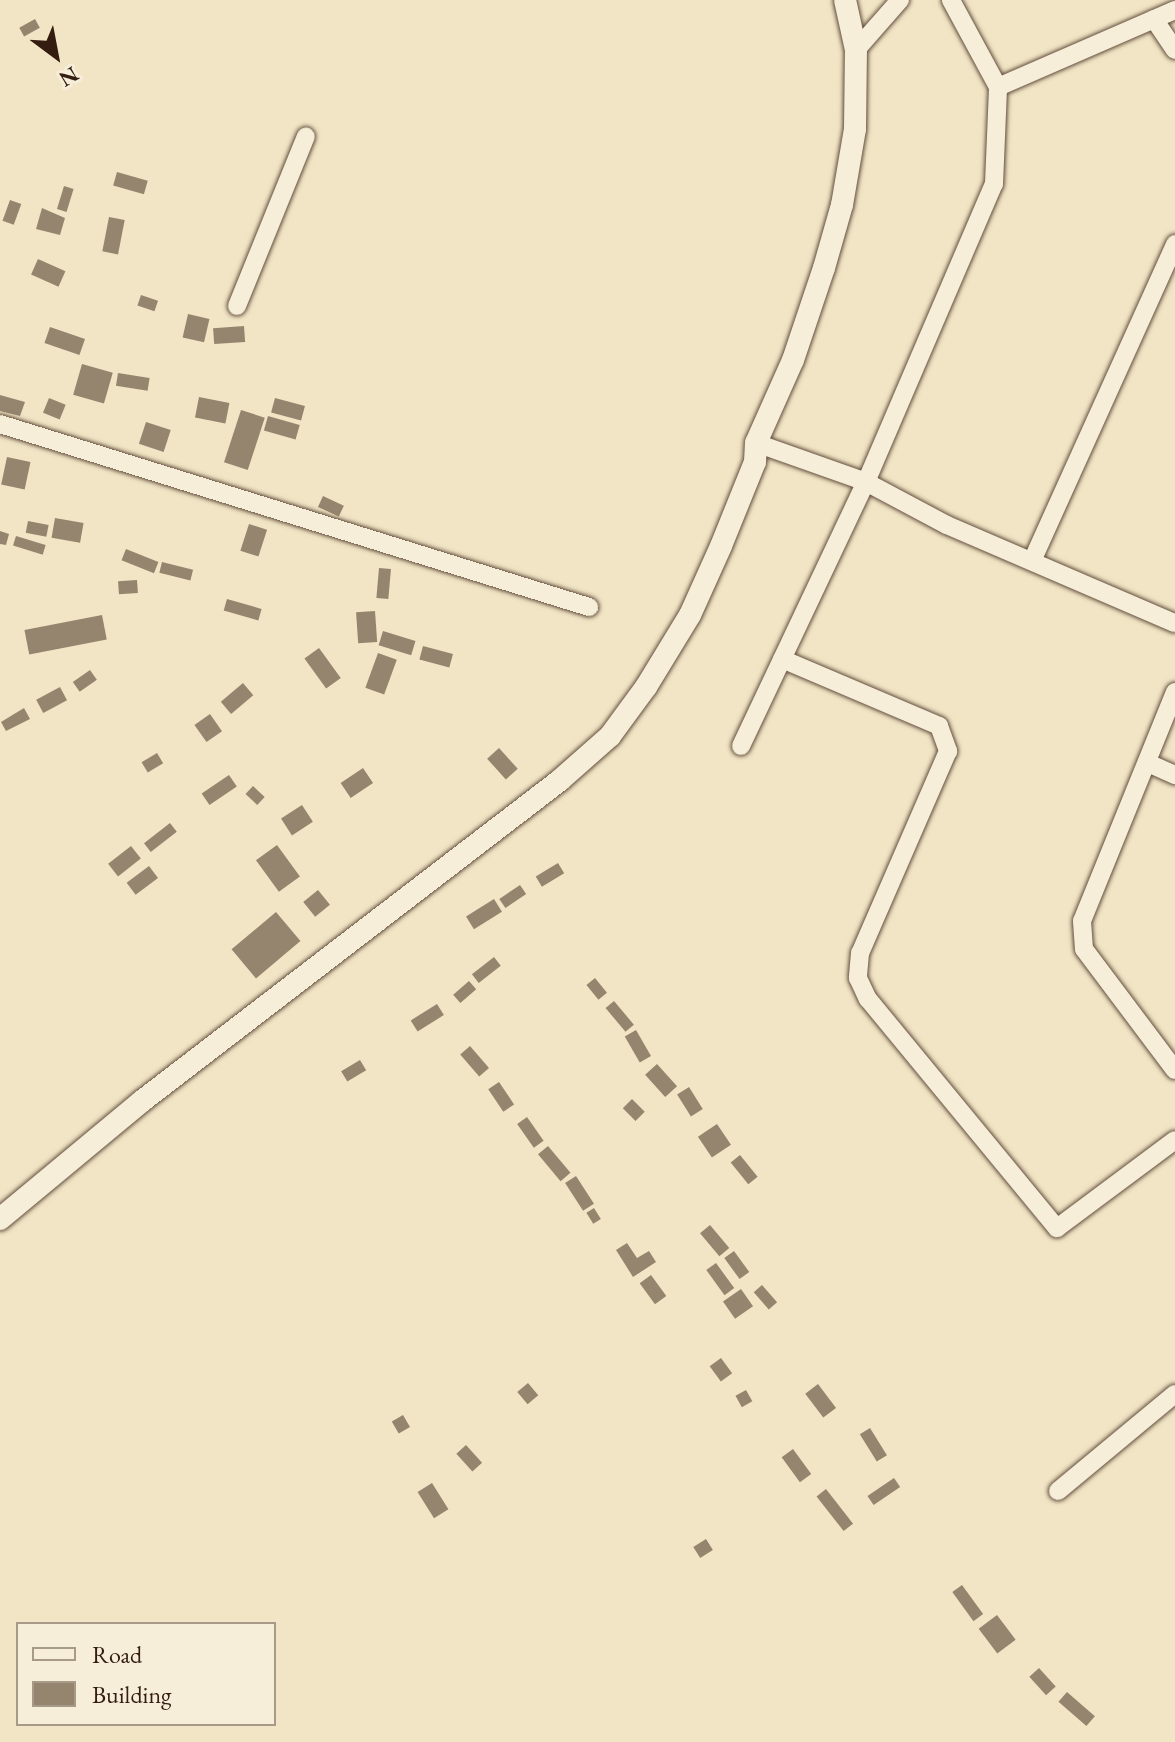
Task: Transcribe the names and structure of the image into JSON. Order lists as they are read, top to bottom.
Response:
{
  "legend": ["Road", "Building"],
  "north": "bottom right"
}
